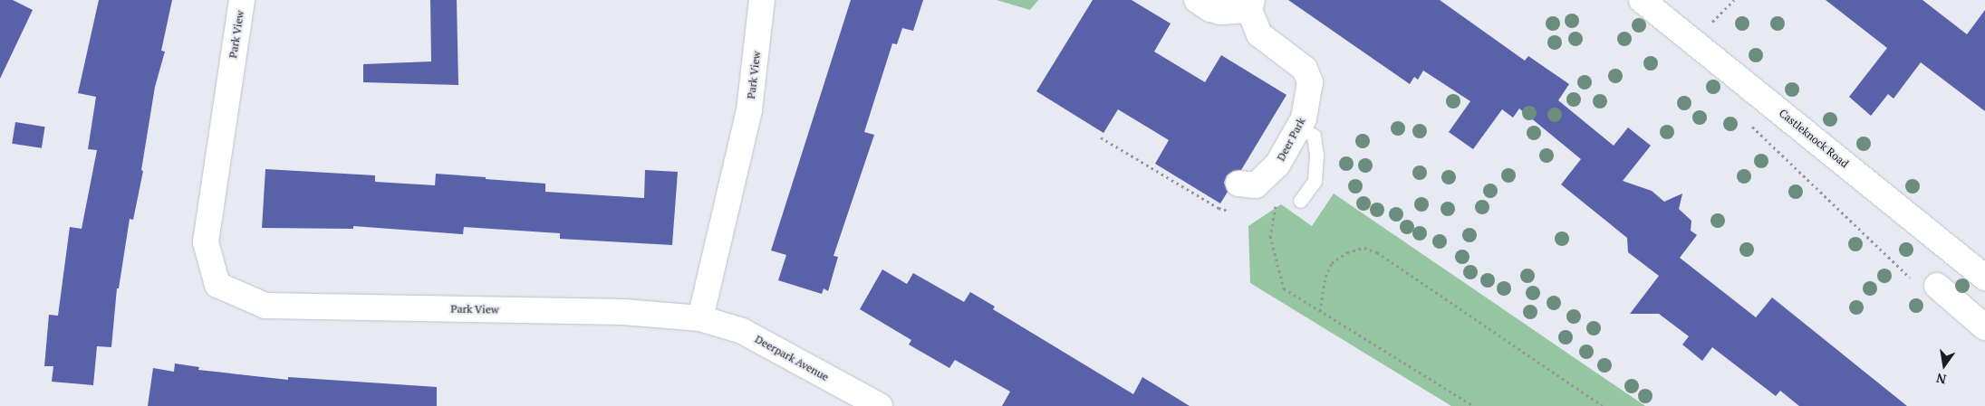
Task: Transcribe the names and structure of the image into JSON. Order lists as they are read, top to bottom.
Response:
{
  "streets": {
    "street": [
      "Park View",
      "Castleknock Road",
      "Deer Park",
      "Deerpark Avenue"
    ]
  },
  "crossings": [
    ["Park View", "Deerpark Avenue"]
  ],
  "north": "bottom"
}
